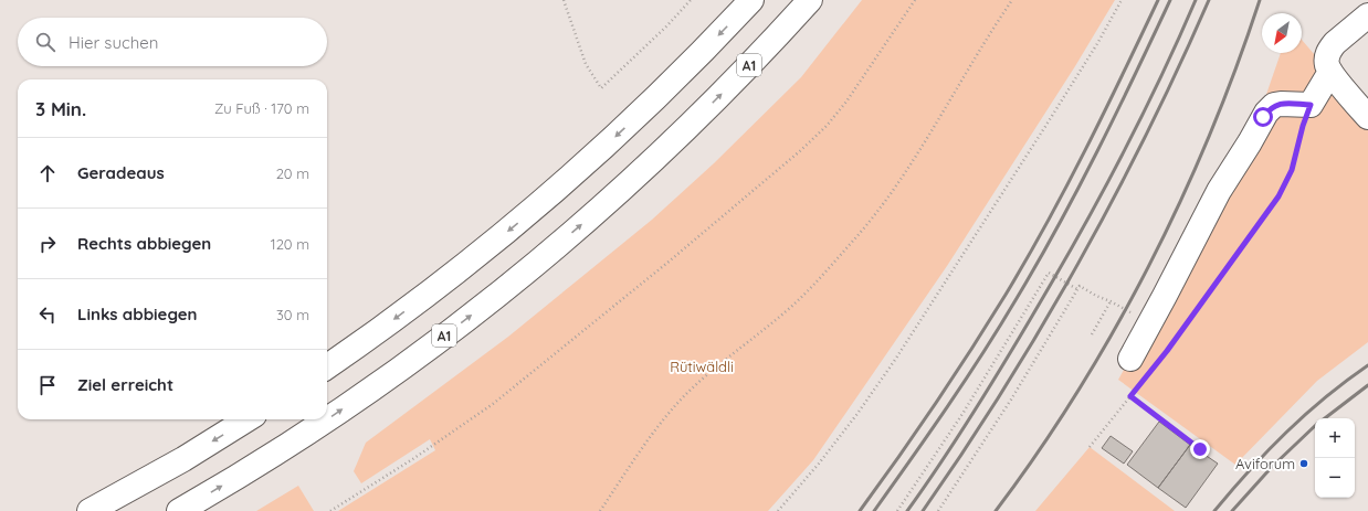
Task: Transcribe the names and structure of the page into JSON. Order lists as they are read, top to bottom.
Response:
{
  "streets": {
    "main road": ["A1"]
  },
  "parks": ["Rütiwäldli"],
  "places": ["Aviforum"],
  "north": "bottom left",
  "page": {
    "search": "Hier suchen",
    "heading": ["3 Min.", "Zu Fuß · 170 m"],
    "list": [
      ["Geradeaus", "20 m"],
      ["Rechts abbiegen", "120 m"],
      ["Links abbiegen", "30 m"],
      "Ziel erreicht"
    ],
    "map_buttons": ["+", "−"]
  }
}
